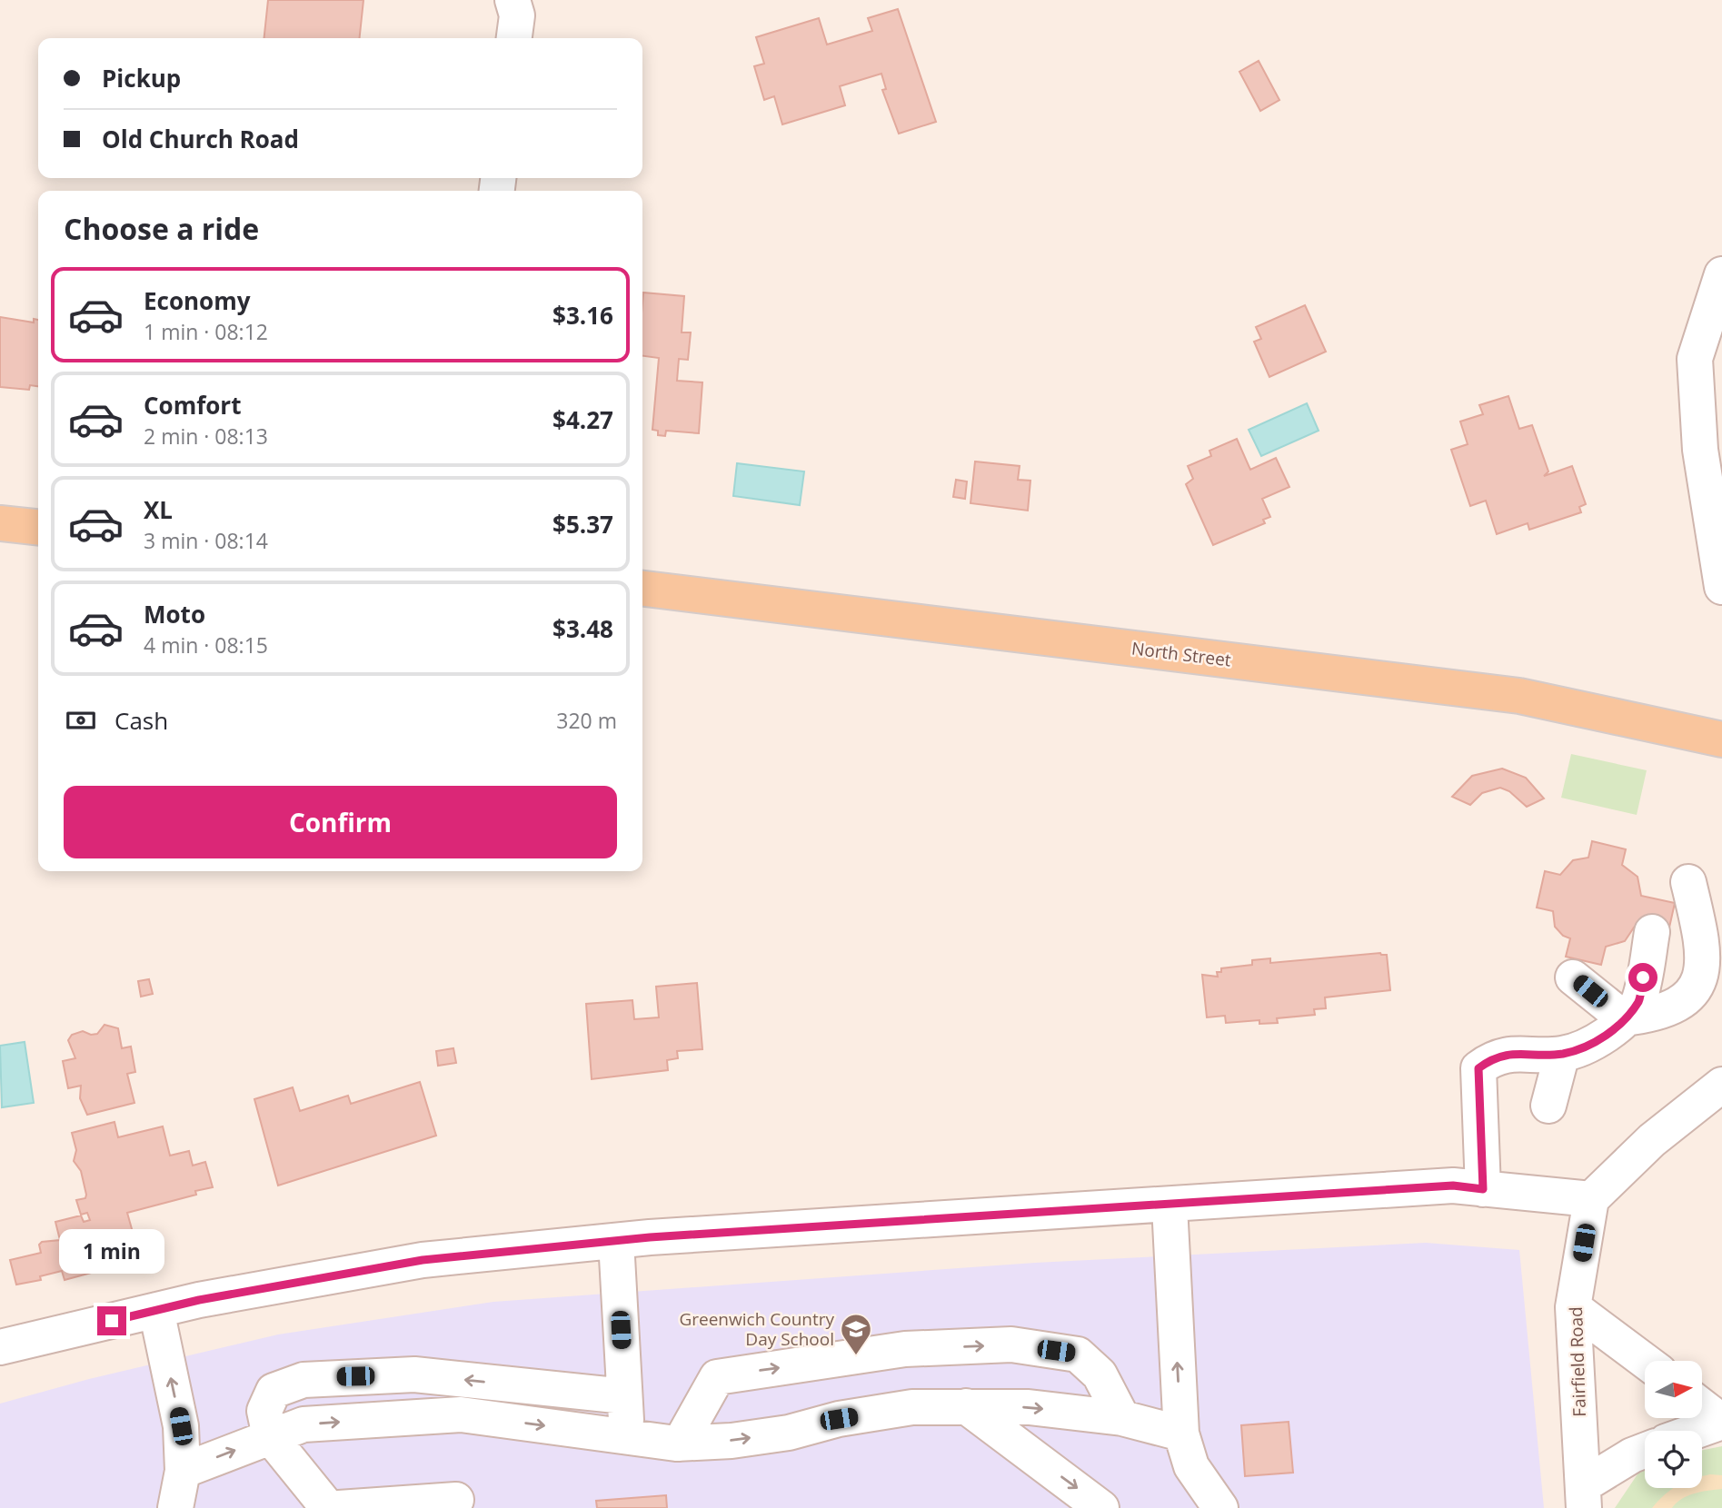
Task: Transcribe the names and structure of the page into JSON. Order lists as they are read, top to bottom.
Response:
{
  "streets": {
    "main road": ["North Street"],
    "street": ["Fairfield Road"]
  },
  "places": {
    "school or university": ["Greenwich Country Day School"]
  },
  "north": "right",
  "page": {
    "banner": ["Pickup", "Old Church Road"],
    "heading": "Choose a ride",
    "list": [
      {
        "name": "Economy",
        "note": "1 min · 08:12",
        "value": "$3.16"
      },
      {
        "name": "Comfort",
        "note": "2 min · 08:13",
        "value": "$4.27"
      },
      {
        "name": "XL",
        "note": "3 min · 08:14",
        "value": "$5.37"
      },
      {
        "name": "Moto",
        "note": "4 min · 08:15",
        "value": "$3.48"
      }
    ],
    "pay": ["Cash", "320 m"],
    "buttons": "Confirm",
    "bubble": "1 min"
  }
}
